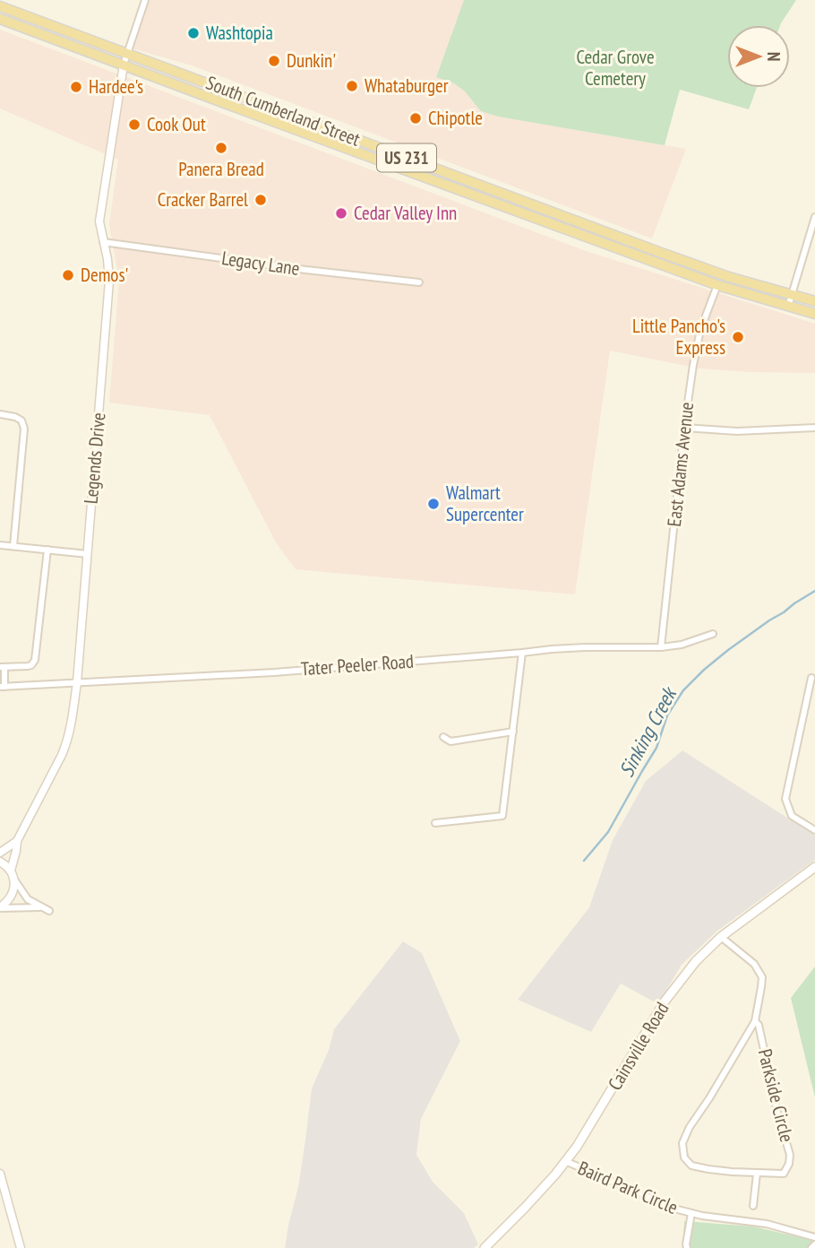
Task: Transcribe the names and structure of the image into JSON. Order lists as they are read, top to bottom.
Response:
{
  "streets": {
    "main road": ["South Cumberland Street", "US 231", "Cainsville Road"],
    "street": [
      "Legacy Lane",
      "Legends Drive",
      "East Adams Avenue",
      "Tater Peeler Road",
      "Parkside Circle",
      "Baird Park Circle"
    ]
  },
  "crossings": [
    ["South Cumberland Street", "Legends Drive"],
    ["South Cumberland Street", "East Adams Avenue"],
    ["Legacy Lane", "Legends Drive"],
    ["Legends Drive", "Tater Peeler Road"],
    ["East Adams Avenue", "Tater Peeler Road"],
    ["Cainsville Road", "Parkside Circle"],
    ["Cainsville Road", "Baird Park Circle"]
  ],
  "water": ["Sinking Creek"],
  "parks": ["Cedar Grove Cemetery"],
  "places": [
    "Washtopia",
    "Dunkin'",
    "Whataburger",
    "Hardee's",
    "Chipotle",
    "Cook Out",
    "Panera Bread",
    "Cracker Barrel",
    "Cedar Valley Inn",
    "Demos'",
    "Little Pancho's Express",
    "Walmart Supercenter"
  ],
  "north": "right"
}
